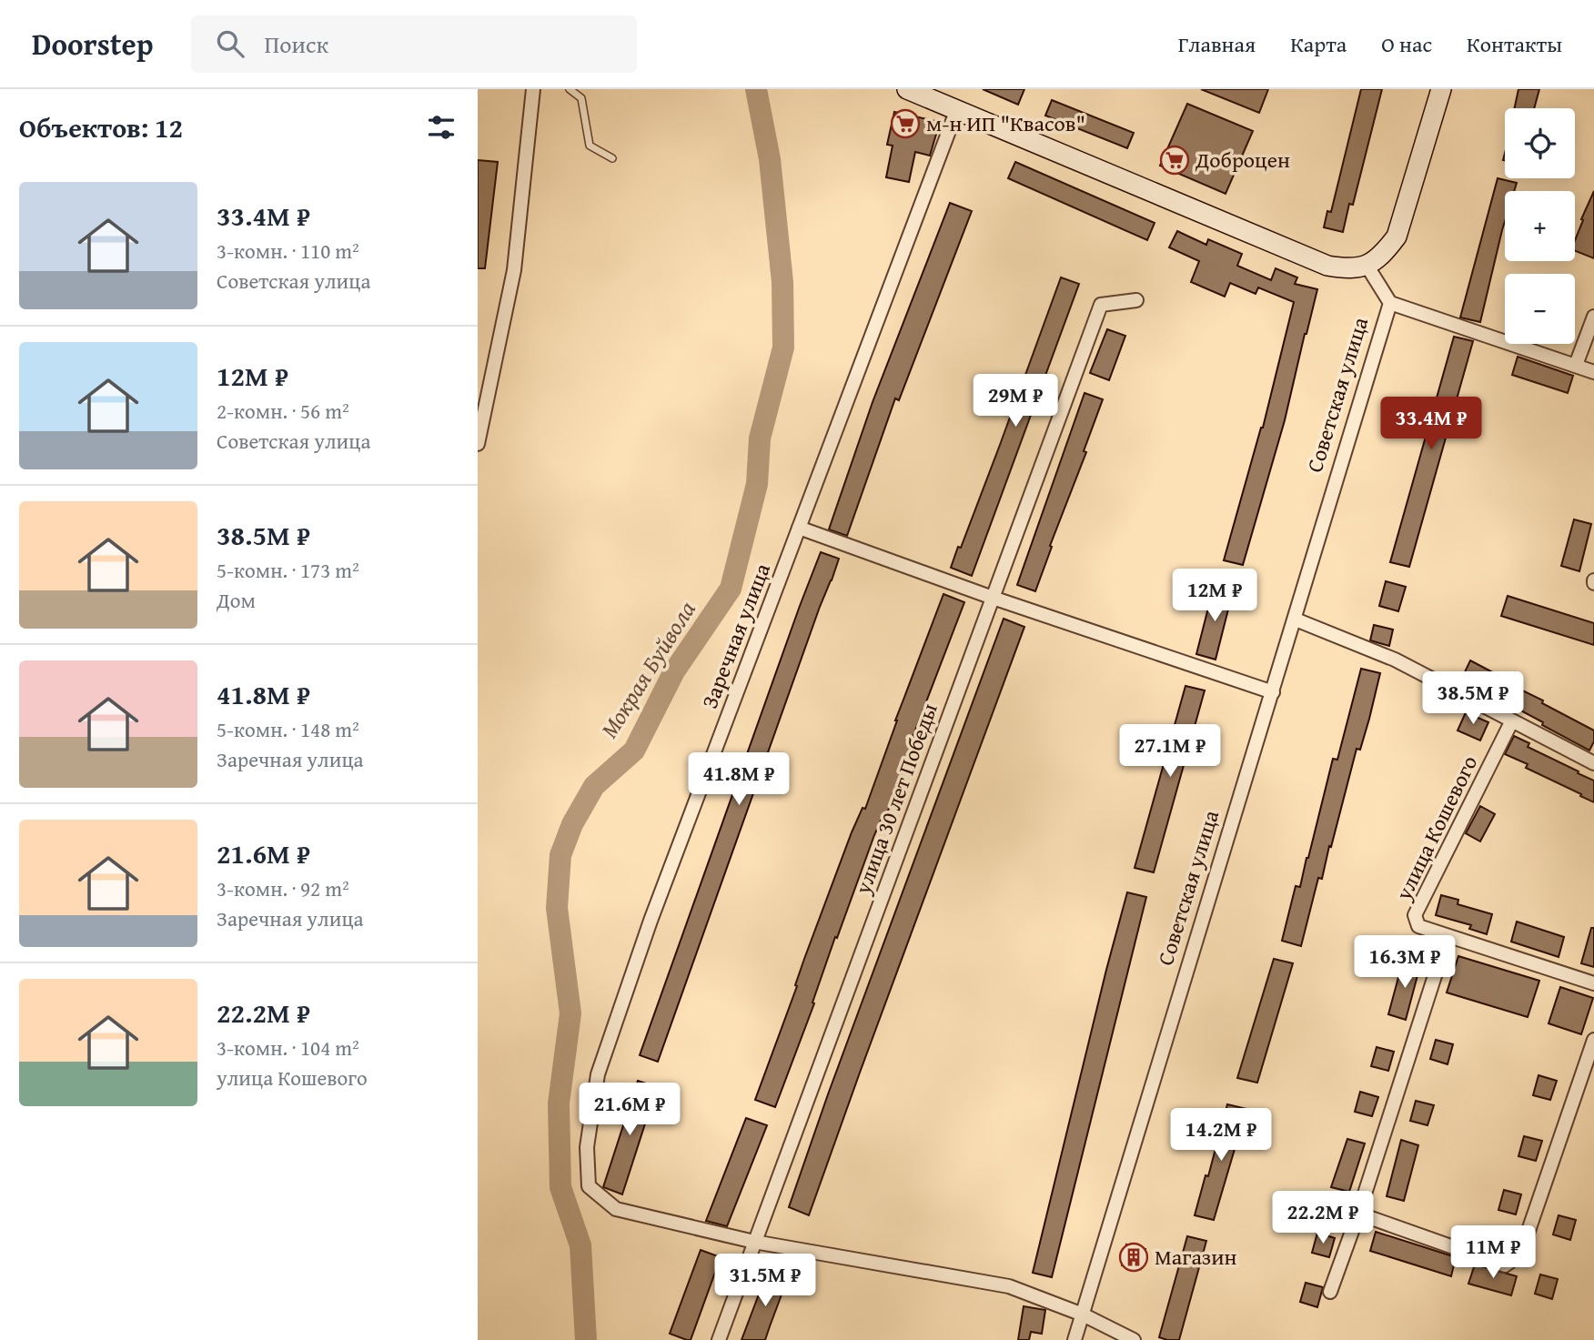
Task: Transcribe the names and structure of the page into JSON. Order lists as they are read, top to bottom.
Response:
{
  "streets": {
    "street": [
      "Советская улица",
      "Заречная улица",
      "улица 30 лет Победы",
      "улица Кошевого"
    ]
  },
  "crossings": [
    ["Заречная улица", "улица 30 лет Победы"]
  ],
  "water": ["Мокрая Буйвола"],
  "places": {
    "supermarket": ["м-н ИП \"Квасов\"", "Доброцен"],
    "building": ["Магазин"]
  },
  "page": {
    "header": "Doorstep",
    "search": "Поиск",
    "nav": [
      "Главная",
      "Карта",
      "О нас",
      "Контакты"
    ],
    "heading": "Объектов: 12",
    "map_buttons": ["+", "−"],
    "list": [
      {
        "name": "33.4M ₽",
        "note": "3-комн. · 110 m² · Советская улица"
      },
      {
        "name": "12M ₽",
        "note": "2-комн. · 56 m² · Советская улица"
      },
      {
        "name": "38.5M ₽",
        "note": "5-комн. · 173 m² · Дом"
      },
      {
        "name": "41.8M ₽",
        "note": "5-комн. · 148 m² · Заречная улица"
      },
      {
        "name": "21.6M ₽",
        "note": "3-комн. · 92 m² · Заречная улица"
      },
      {
        "name": "22.2M ₽",
        "note": "3-комн. · 104 m² · улица Кошевого"
      }
    ],
    "price": [
      "29M ₽",
      "33.4M ₽",
      "12M ₽",
      "38.5M ₽",
      "27.1M ₽",
      "41.8M ₽",
      "16.3M ₽",
      "21.6M ₽",
      "14.2M ₽",
      "22.2M ₽",
      "11M ₽",
      "31.5M ₽"
    ]
  }
}
